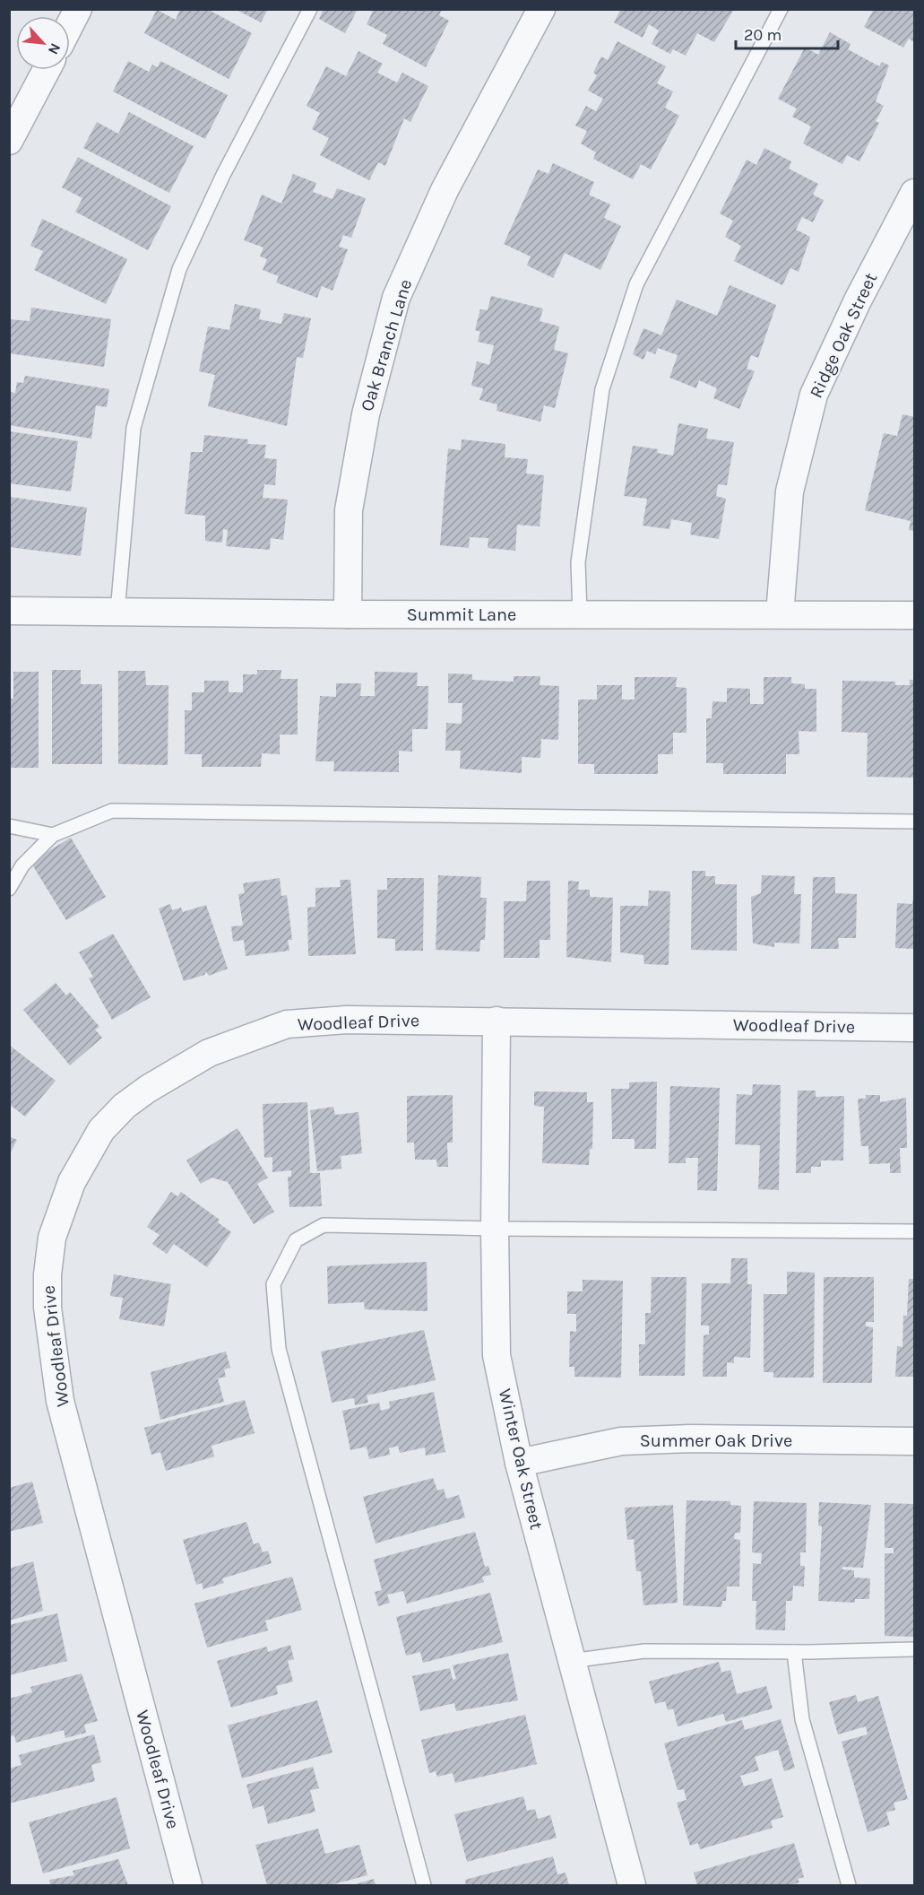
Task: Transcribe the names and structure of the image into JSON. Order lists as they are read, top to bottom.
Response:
{
  "streets": {
    "street": [
      "Ridge Oak Street",
      "Oak Branch Lane",
      "Summit Lane",
      "Woodleaf Drive",
      "Summer Oak Drive",
      "Winter Oak Street"
    ]
  },
  "crossings": [
    ["Ridge Oak Street", "Summit Lane"],
    ["Oak Branch Lane", "Summit Lane"],
    ["Woodleaf Drive", "Winter Oak Street"],
    ["Summer Oak Drive", "Winter Oak Street"]
  ],
  "scale_bar": "20 m",
  "north": "bottom right"
}
